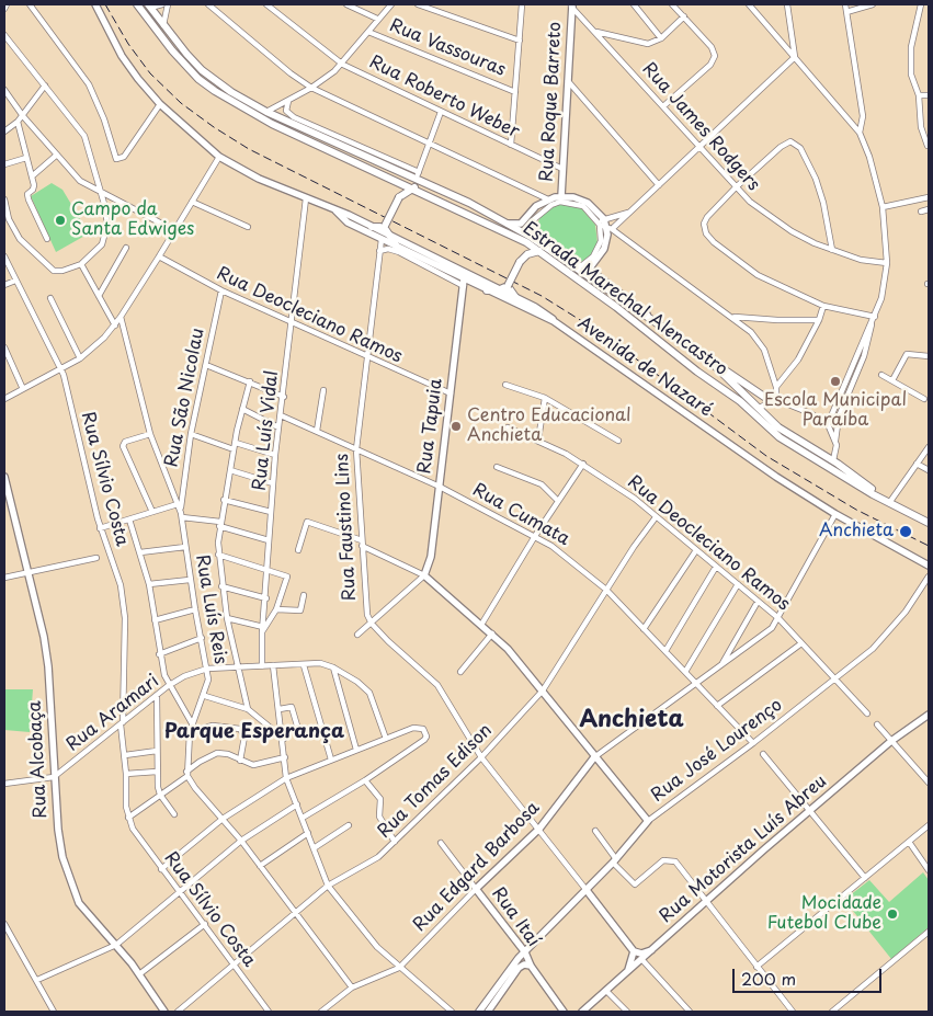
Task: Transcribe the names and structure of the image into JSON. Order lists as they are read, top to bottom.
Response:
{
  "streets": {
    "main road": [
      "Rua Roque Barreto",
      "Estrada Marechal Alencastro",
      "Avenida de Nazaré",
      "Rua Tapuia",
      "Rua Faustino Lins",
      "Rua José Lourenço",
      "Rua Alcobaça",
      "Rua Motorista Luís Abreu",
      "Rua Edgard Barbosa",
      "Rua Itaí"
    ],
    "street": [
      "Rua Vassouras",
      "Rua Roberto Weber",
      "Rua James Rodgers",
      "Rua Deocleciano Ramos",
      "Rua São Nicolau",
      "Rua Luís Vidal",
      "Rua Sílvio Costa",
      "Rua Cumata",
      "Rua Luís Reis",
      "Rua Aramari",
      "Rua Tomas Edison"
    ]
  },
  "crossings": [
    ["Rua Roberto Weber", "Rua Roque Barreto"],
    ["Rua Roque Barreto", "Rua James Rodgers"],
    ["Rua Roque Barreto", "Estrada Marechal Alencastro"],
    ["Rua Deocleciano Ramos", "Rua São Nicolau"],
    ["Rua Deocleciano Ramos", "Rua Tapuia"],
    ["Rua Deocleciano Ramos", "Rua Luís Vidal"],
    ["Rua Deocleciano Ramos", "Rua Faustino Lins"],
    ["Rua Deocleciano Ramos", "Rua José Lourenço"],
    ["Rua Deocleciano Ramos", "Rua Tomas Edison"],
    ["Rua Deocleciano Ramos", "Rua Edgard Barbosa"],
    ["Avenida de Nazaré", "Rua Tapuia"],
    ["Avenida de Nazaré", "Rua Faustino Lins"],
    ["Avenida de Nazaré", "Rua Edgard Barbosa"],
    ["Rua São Nicolau", "Rua Luís Reis"],
    ["Rua Tapuia", "Rua Cumata"],
    ["Rua Luís Vidal", "Rua Cumata"],
    ["Rua Luís Vidal", "Rua Aramari"],
    ["Rua Sílvio Costa", "Rua Aramari"],
    ["Rua Sílvio Costa", "Rua Tomas Edison"],
    ["Rua Cumata", "Rua Faustino Lins"],
    ["Rua Cumata", "Rua José Lourenço"],
    ["Rua Cumata", "Rua Tomas Edison"],
    ["Rua Cumata", "Rua Edgard Barbosa"],
    ["Rua Faustino Lins", "Rua José Lourenço"],
    ["Rua Faustino Lins", "Rua Tomas Edison"],
    ["Rua Faustino Lins", "Rua Edgard Barbosa"],
    ["Rua Luís Reis", "Rua Aramari"],
    ["Rua Aramari", "Rua Alcobaça"],
    ["Rua José Lourenço", "Rua Itaí"],
    ["Rua Edgard Barbosa", "Rua Itaí"]
  ],
  "districts": ["Anchieta", "Parque Esperança"],
  "places": [
    "Campo da Santa Edwiges",
    "Escola Municipal Paraíba",
    "Centro Educacional Anchieta",
    "Anchieta",
    "Mocidade Futebol Clube"
  ],
  "scale_bar": "200 m"
}
